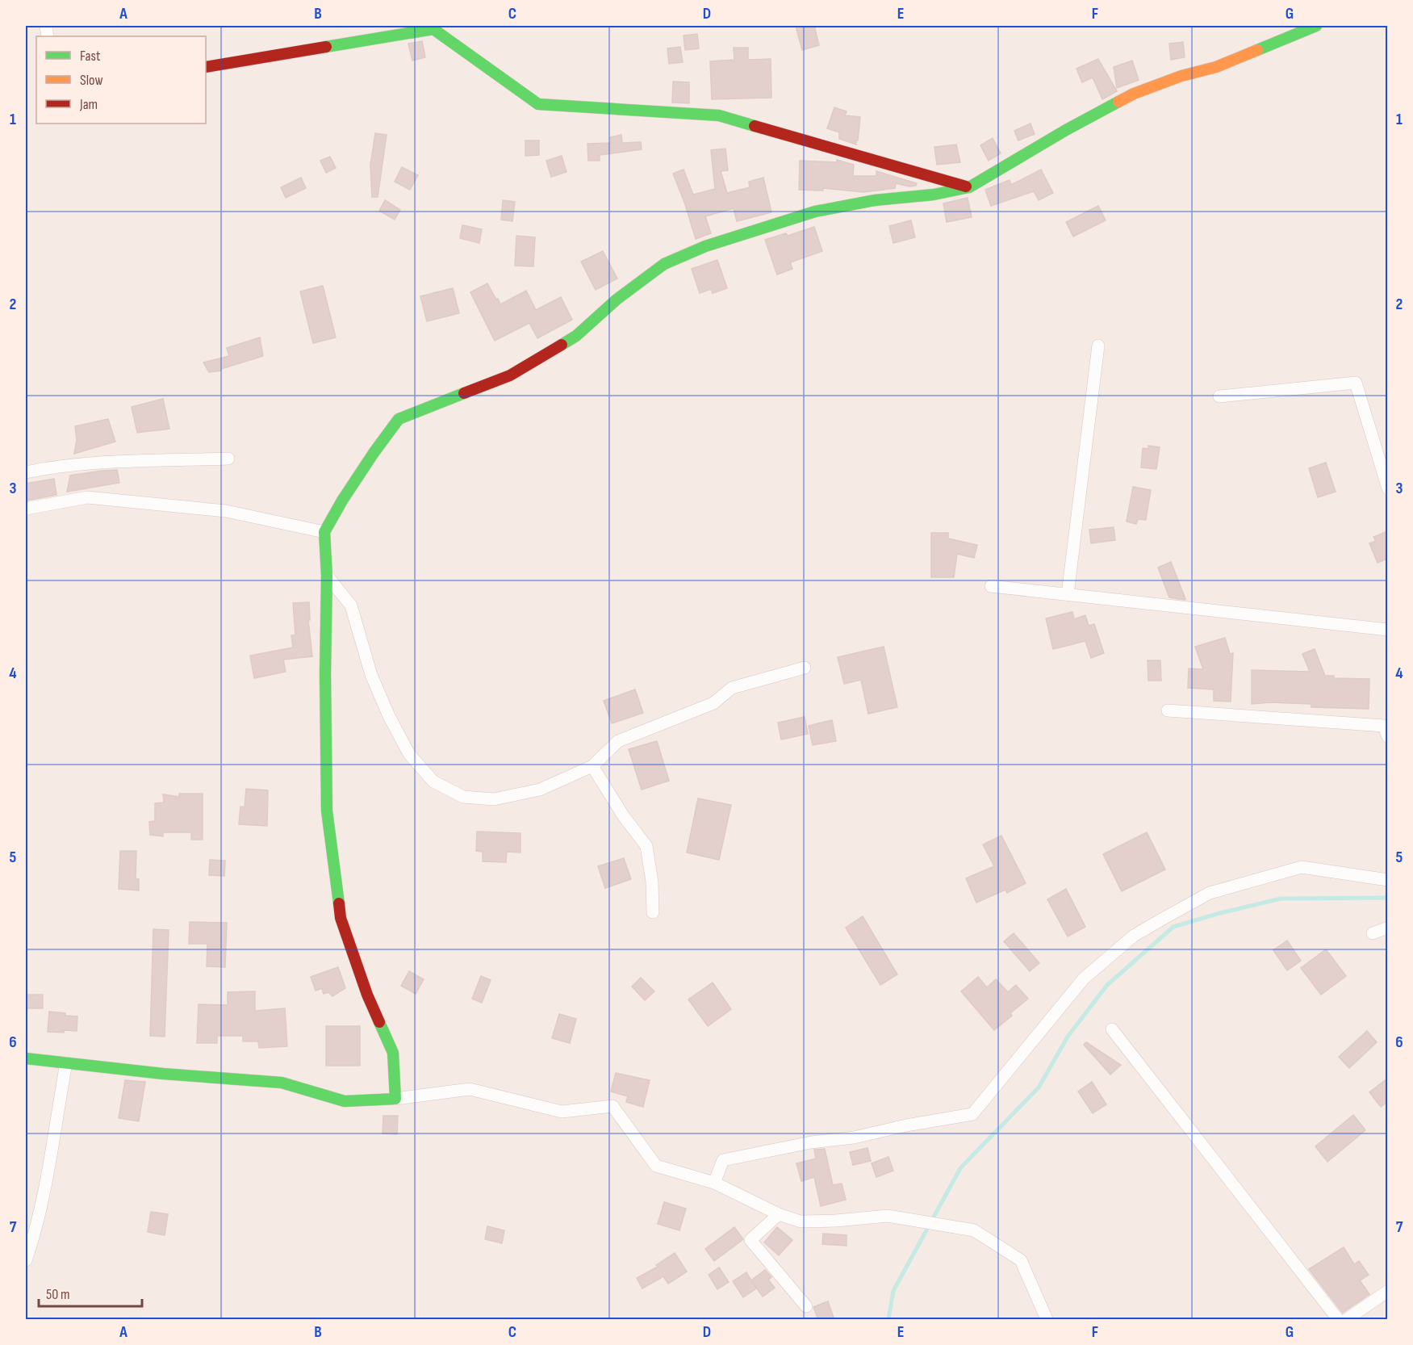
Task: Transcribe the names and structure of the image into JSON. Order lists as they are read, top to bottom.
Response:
{
  "legend": ["Fast", "Slow", "Jam"],
  "scale_bar": "50 m",
  "grid": {
    "columns": [
      "A",
      "B",
      "C",
      "D",
      "E",
      "F",
      "G"
    ],
    "rows": [
      "1",
      "2",
      "3",
      "4",
      "5",
      "6",
      "7"
    ]
  }
}
